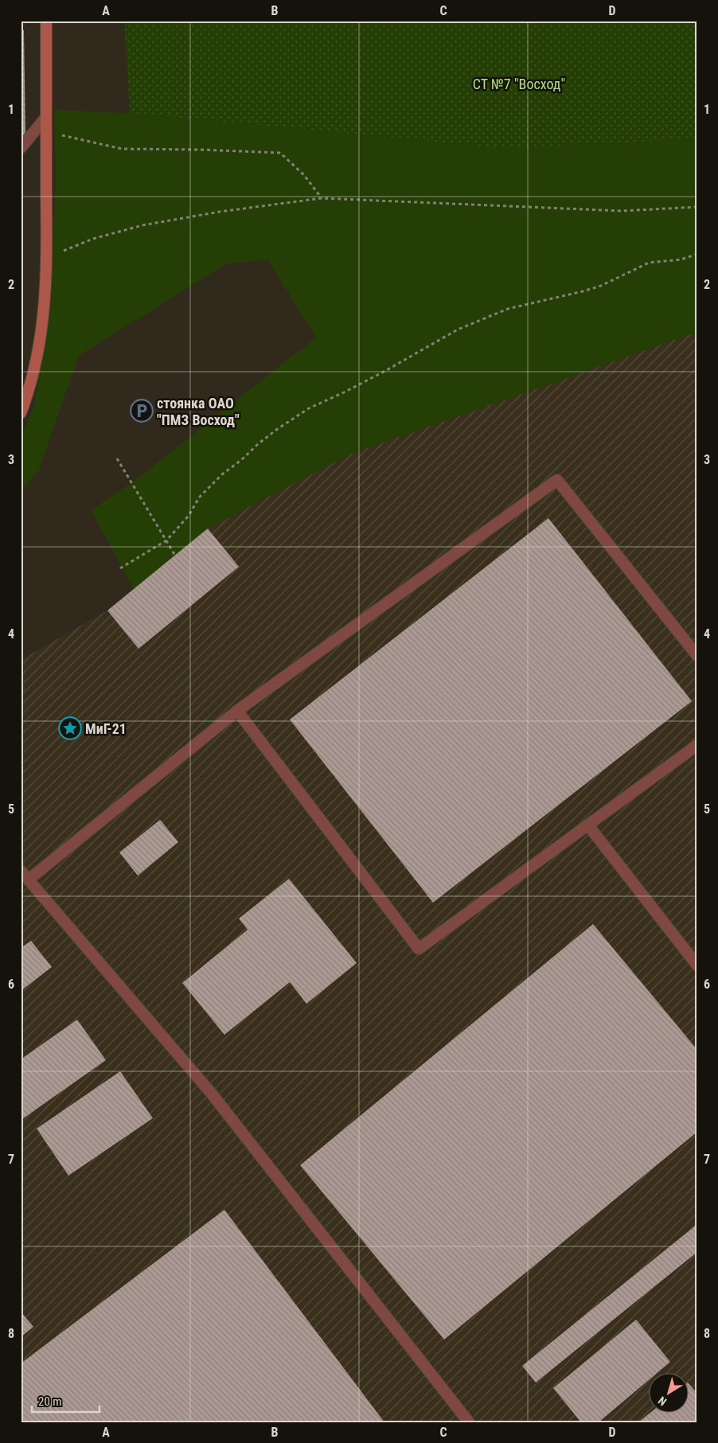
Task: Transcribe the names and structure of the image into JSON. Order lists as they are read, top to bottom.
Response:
{
  "parks": ["СТ №7 \"Восход\""],
  "places": {
    "parking": ["стоянка ОАО \"ПМЗ Восход\""],
    "place": ["МиГ-21"]
  },
  "scale_bar": "20 m",
  "north": "bottom left",
  "grid": {
    "columns": [
      "A",
      "B",
      "C",
      "D"
    ],
    "rows": [
      "1",
      "2",
      "3",
      "4",
      "5",
      "6",
      "7",
      "8"
    ]
  }
}
